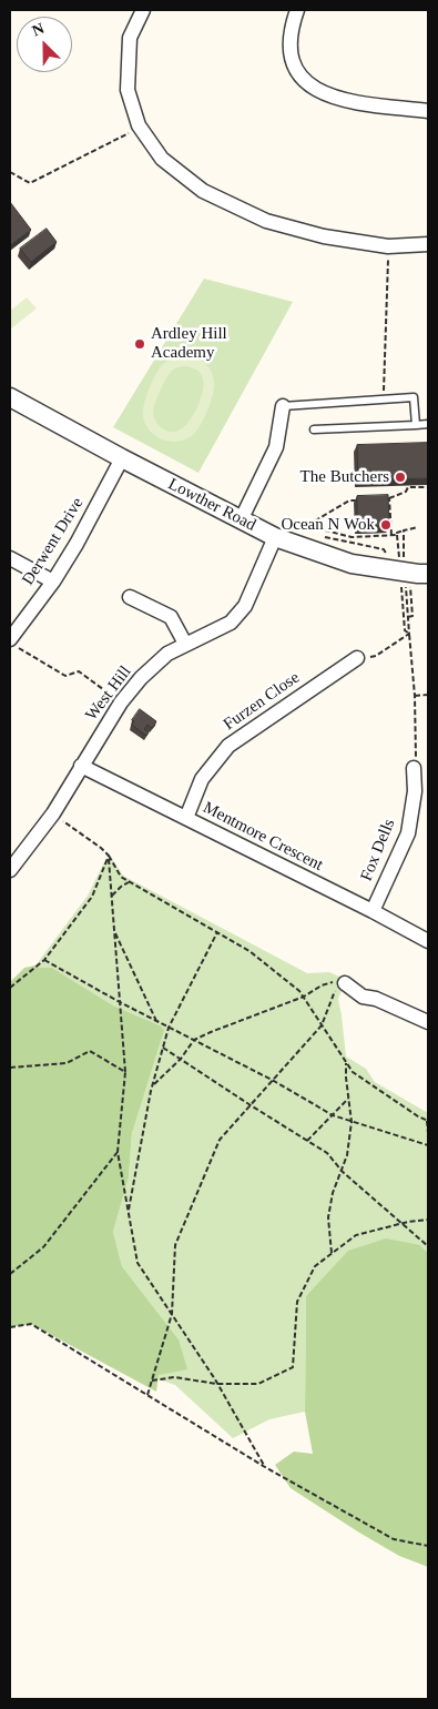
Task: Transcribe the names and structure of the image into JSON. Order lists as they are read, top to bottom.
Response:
{
  "streets": {
    "street": [
      "Lowther Road",
      "Derwent Drive",
      "West Hill",
      "Furzen Close",
      "Mentmore Crescent",
      "Fox Dells"
    ]
  },
  "crossings": [
    ["Lowther Road", "Derwent Drive"],
    ["Lowther Road", "West Hill"],
    ["West Hill", "Mentmore Crescent"],
    ["Furzen Close", "Mentmore Crescent"],
    ["Mentmore Crescent", "Fox Dells"]
  ],
  "places": ["Ardley Hill Academy", "The Butchers", "Ocean N Wok"],
  "north": "top left"
}
